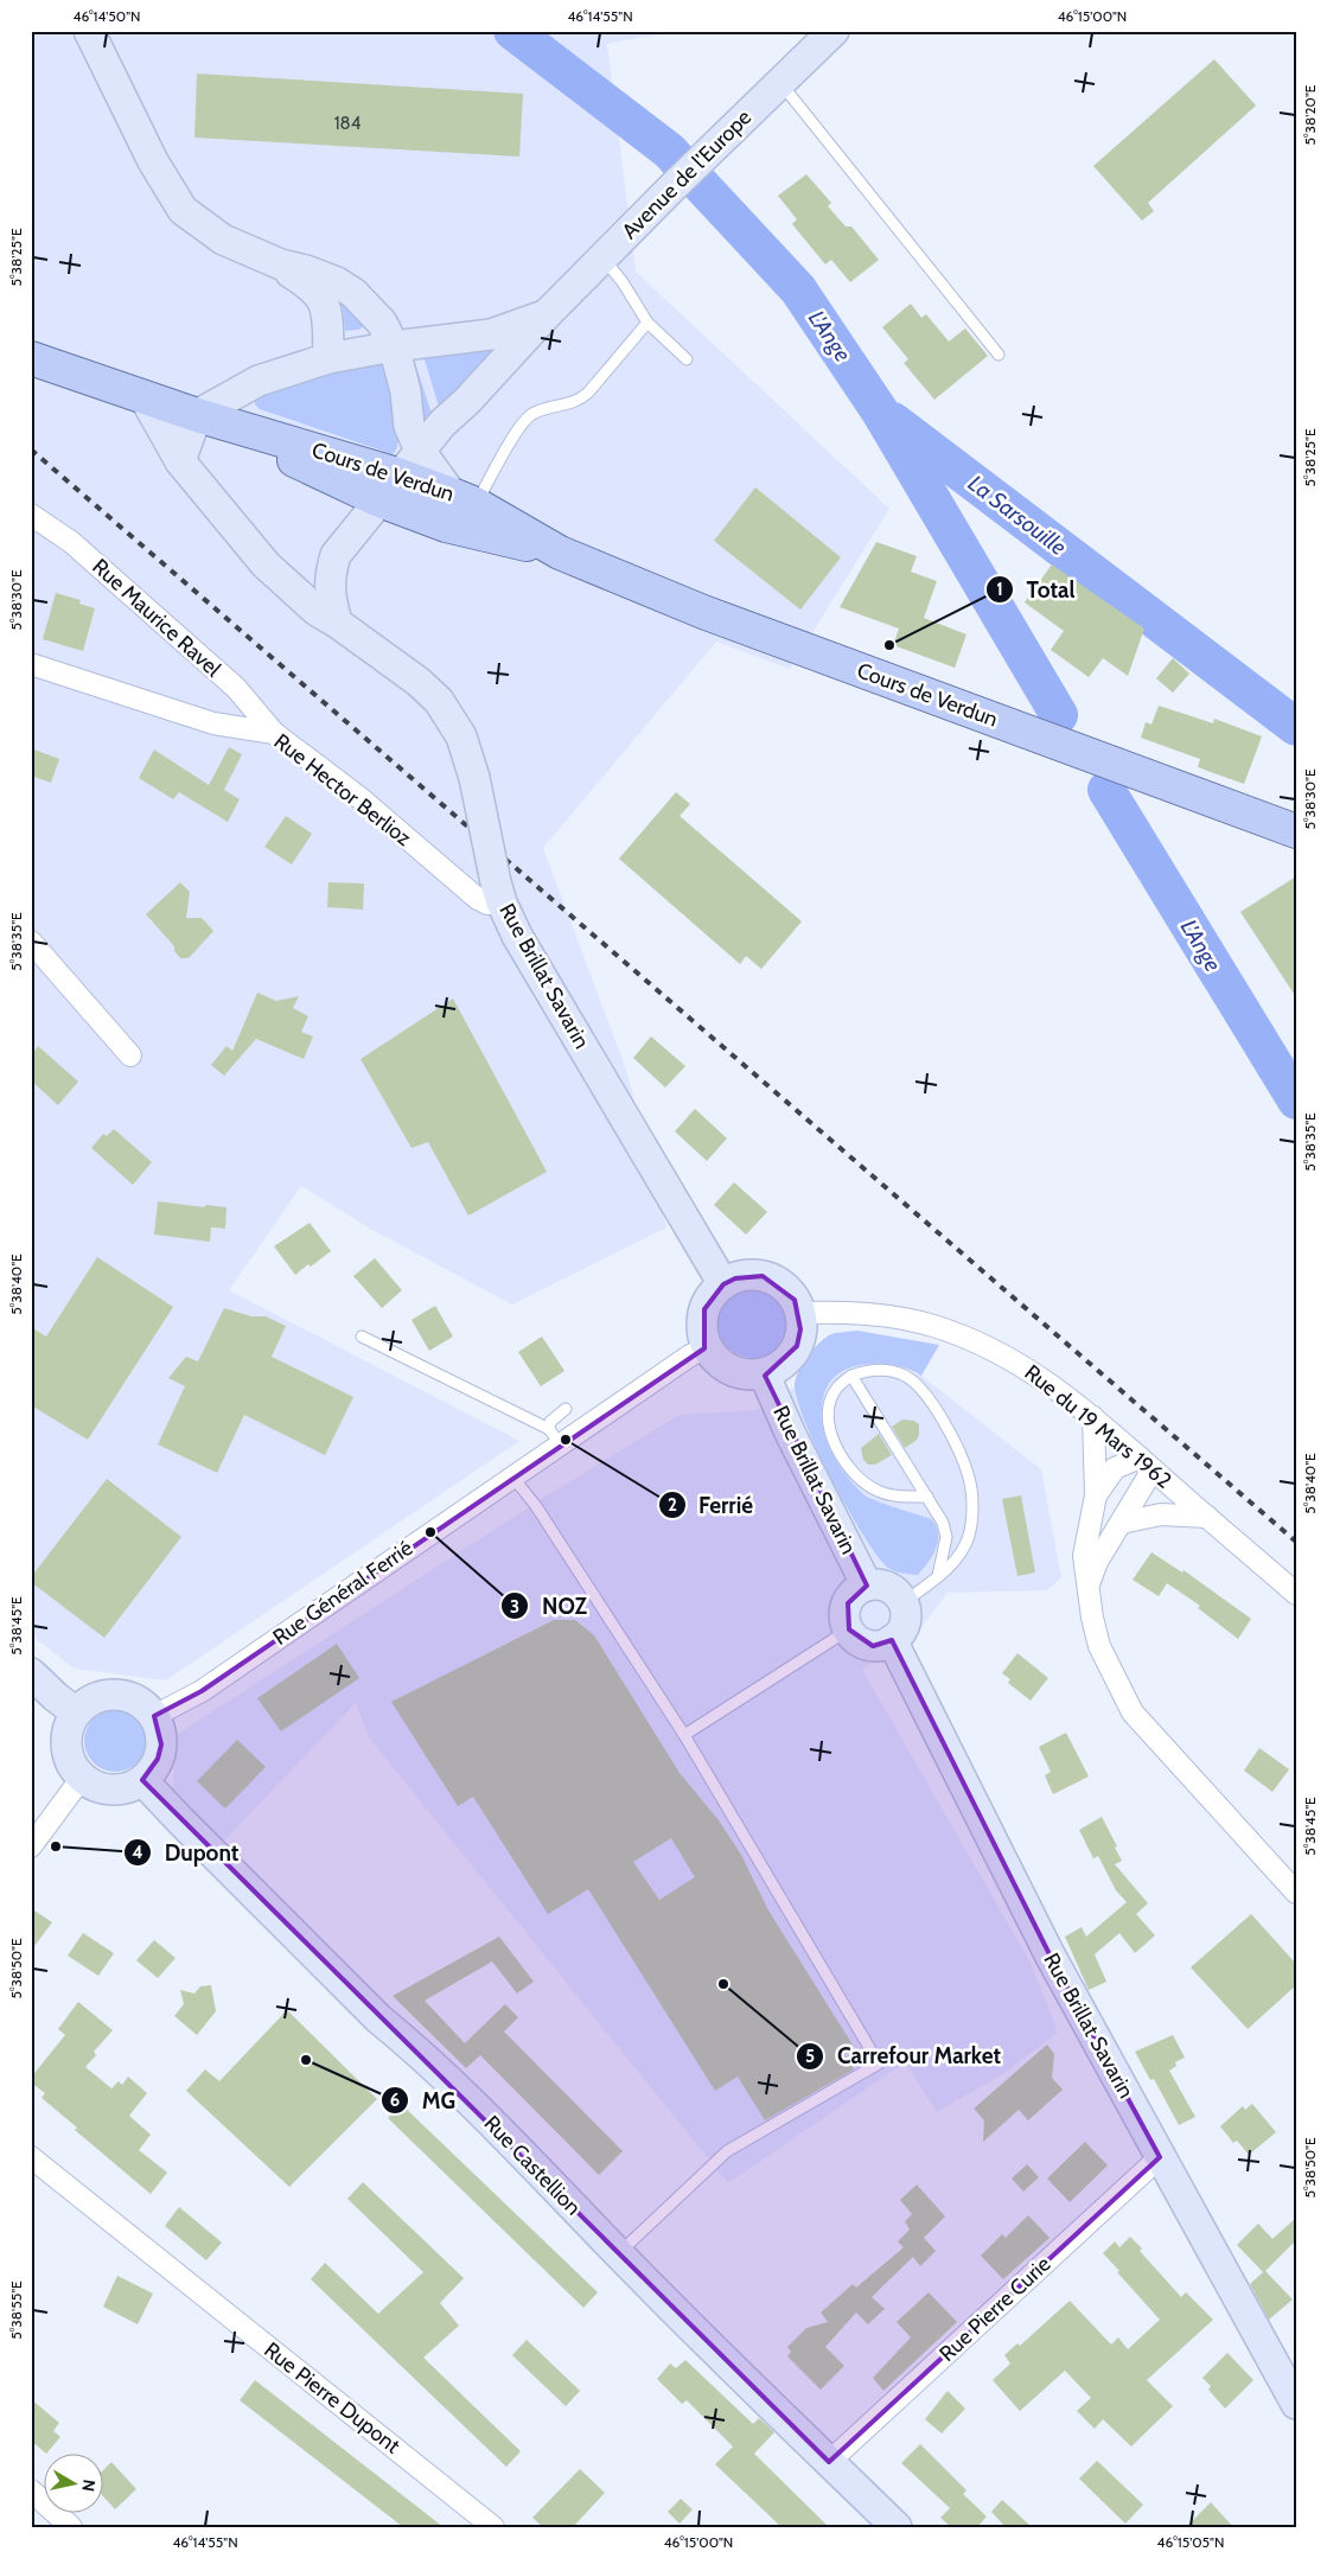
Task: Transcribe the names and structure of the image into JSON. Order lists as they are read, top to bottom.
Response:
{
  "streets": {
    "main road": [
      "Avenue de l'Europe",
      "Cours de Verdun",
      "Rue Brillat Savarin",
      "Rue Castellion"
    ],
    "street": [
      "Rue Maurice Ravel",
      "Rue Hector Berlioz",
      "Rue du 19 Mars 1962",
      "Rue Général Ferrié",
      "Rue Pierre Curie",
      "Rue Pierre Dupont"
    ]
  },
  "crossings": [
    ["Avenue de l'Europe", "Cours de Verdun"],
    ["Cours de Verdun", "Rue Brillat Savarin"],
    ["Rue Maurice Ravel", "Rue Hector Berlioz"],
    ["Rue Hector Berlioz", "Rue Brillat Savarin"],
    ["Rue Brillat Savarin", "Rue du 19 Mars 1962"],
    ["Rue Brillat Savarin", "Rue Général Ferrié"],
    ["Rue Brillat Savarin", "Rue Pierre Curie"],
    ["Rue du 19 Mars 1962", "Rue Général Ferrié"],
    ["Rue Général Ferrié", "Rue Castellion"],
    ["Rue Castellion", "Rue Pierre Curie"]
  ],
  "water": ["L'Ange", "La Sarsouille"],
  "places": [
    "Total",
    "Ferrié",
    "NOZ",
    "Dupont",
    "Carrefour Market",
    "MG"
  ],
  "house_numbers": ["184"],
  "north": "right",
  "coordinates": [
    "46°14'50\"N",
    "46°14'55\"N",
    "46°15'00\"N",
    "5°38'20\"E",
    "5°38'25\"E",
    "5°38'30\"E",
    "5°38'35\"E",
    "5°38'40\"E",
    "5°38'45\"E",
    "5°38'50\"E",
    "5°38'55\"E",
    "46°15'05\"N"
  ]
}
